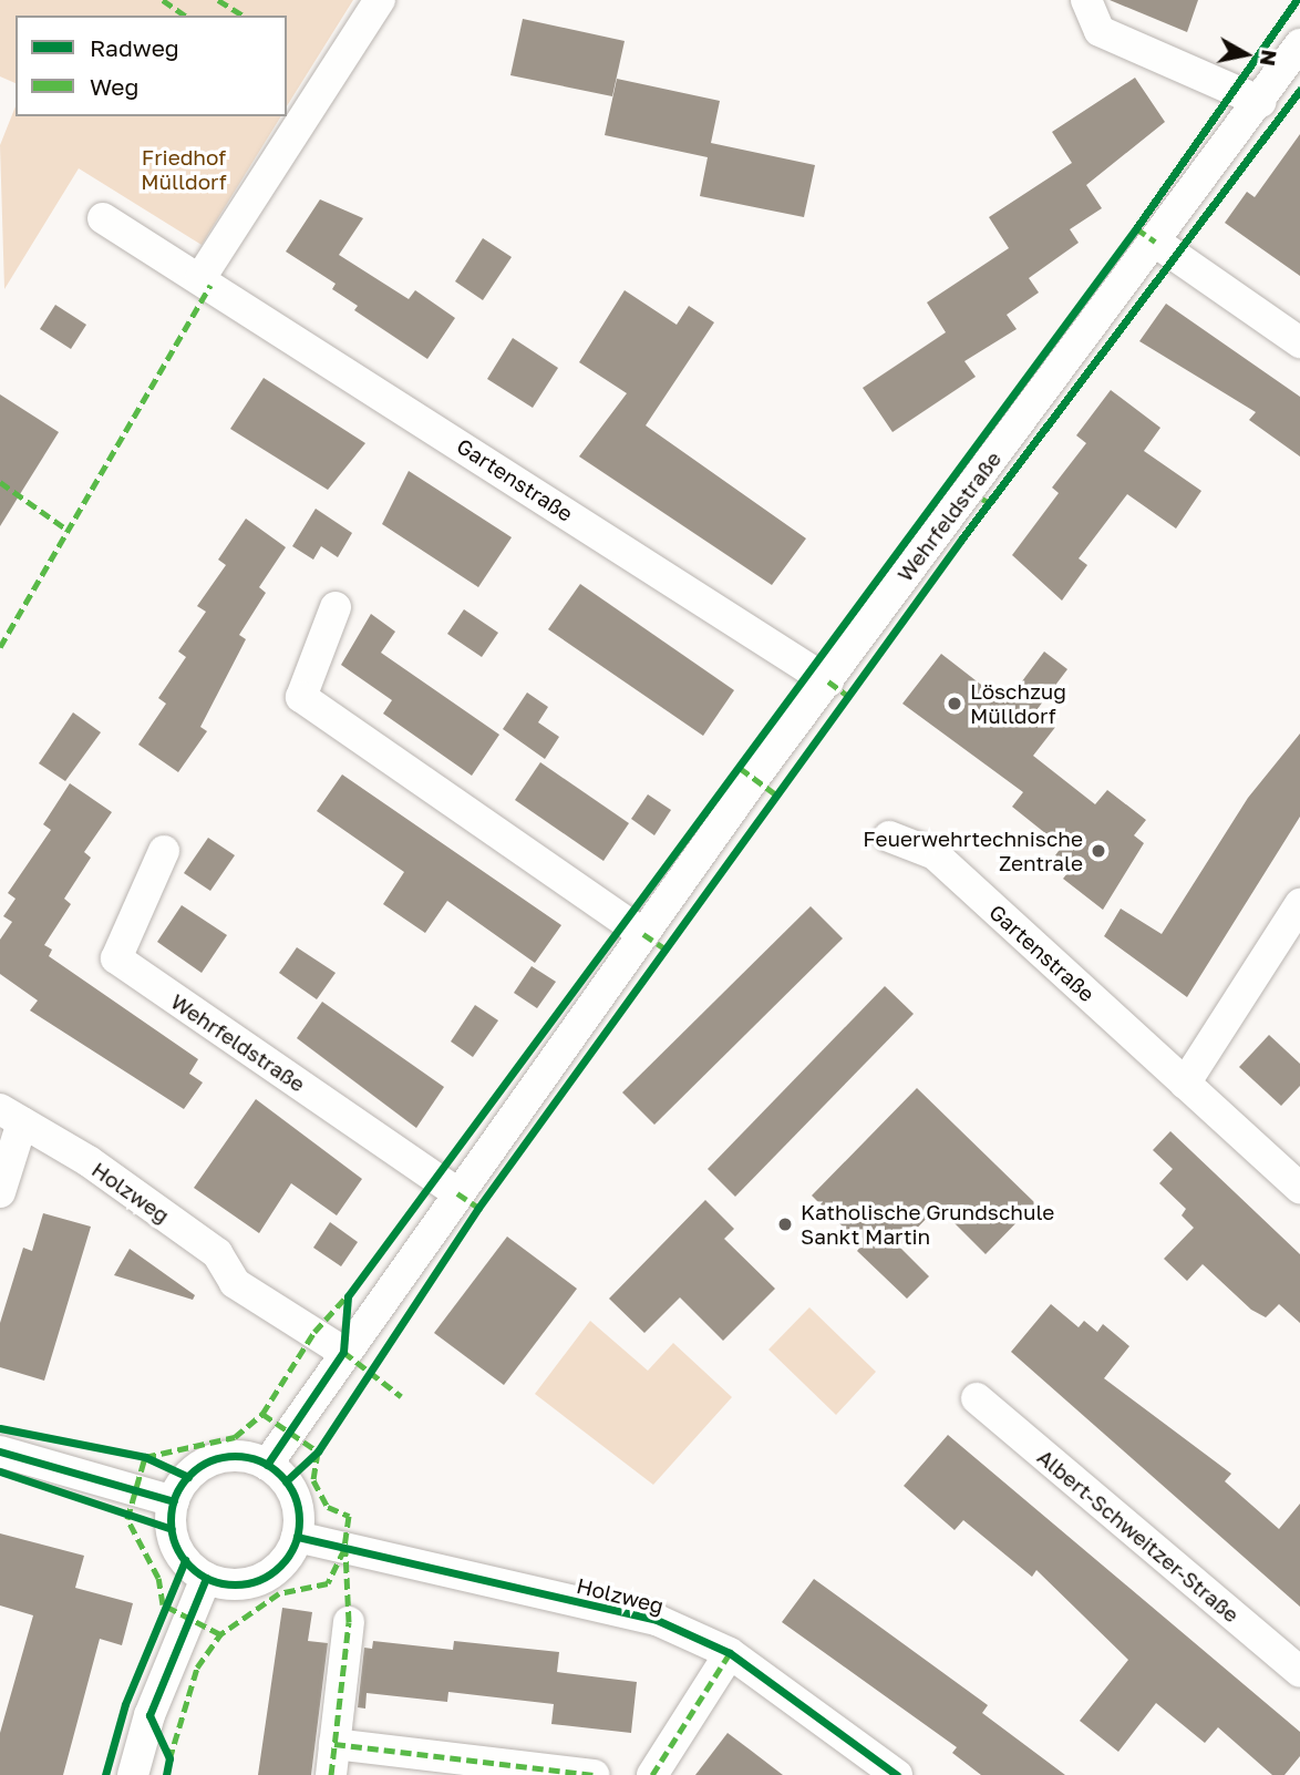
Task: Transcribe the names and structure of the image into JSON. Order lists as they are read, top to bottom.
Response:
{
  "streets": {
    "street": [
      "Gartenstraße",
      "Wehrfeldstraße",
      "Holzweg",
      "Albert-Schweitzer-Straße"
    ]
  },
  "crossings": [
    ["Gartenstraße", "Wehrfeldstraße"],
    ["Wehrfeldstraße", "Holzweg"]
  ],
  "parks": ["Friedhof Mülldorf"],
  "places": ["Löschzug Mülldorf", "Feuerwehrtechnische Zentrale", "Katholische Grundschule Sankt Martin"],
  "legend": ["Radweg", "Weg"],
  "north": "right"
}
